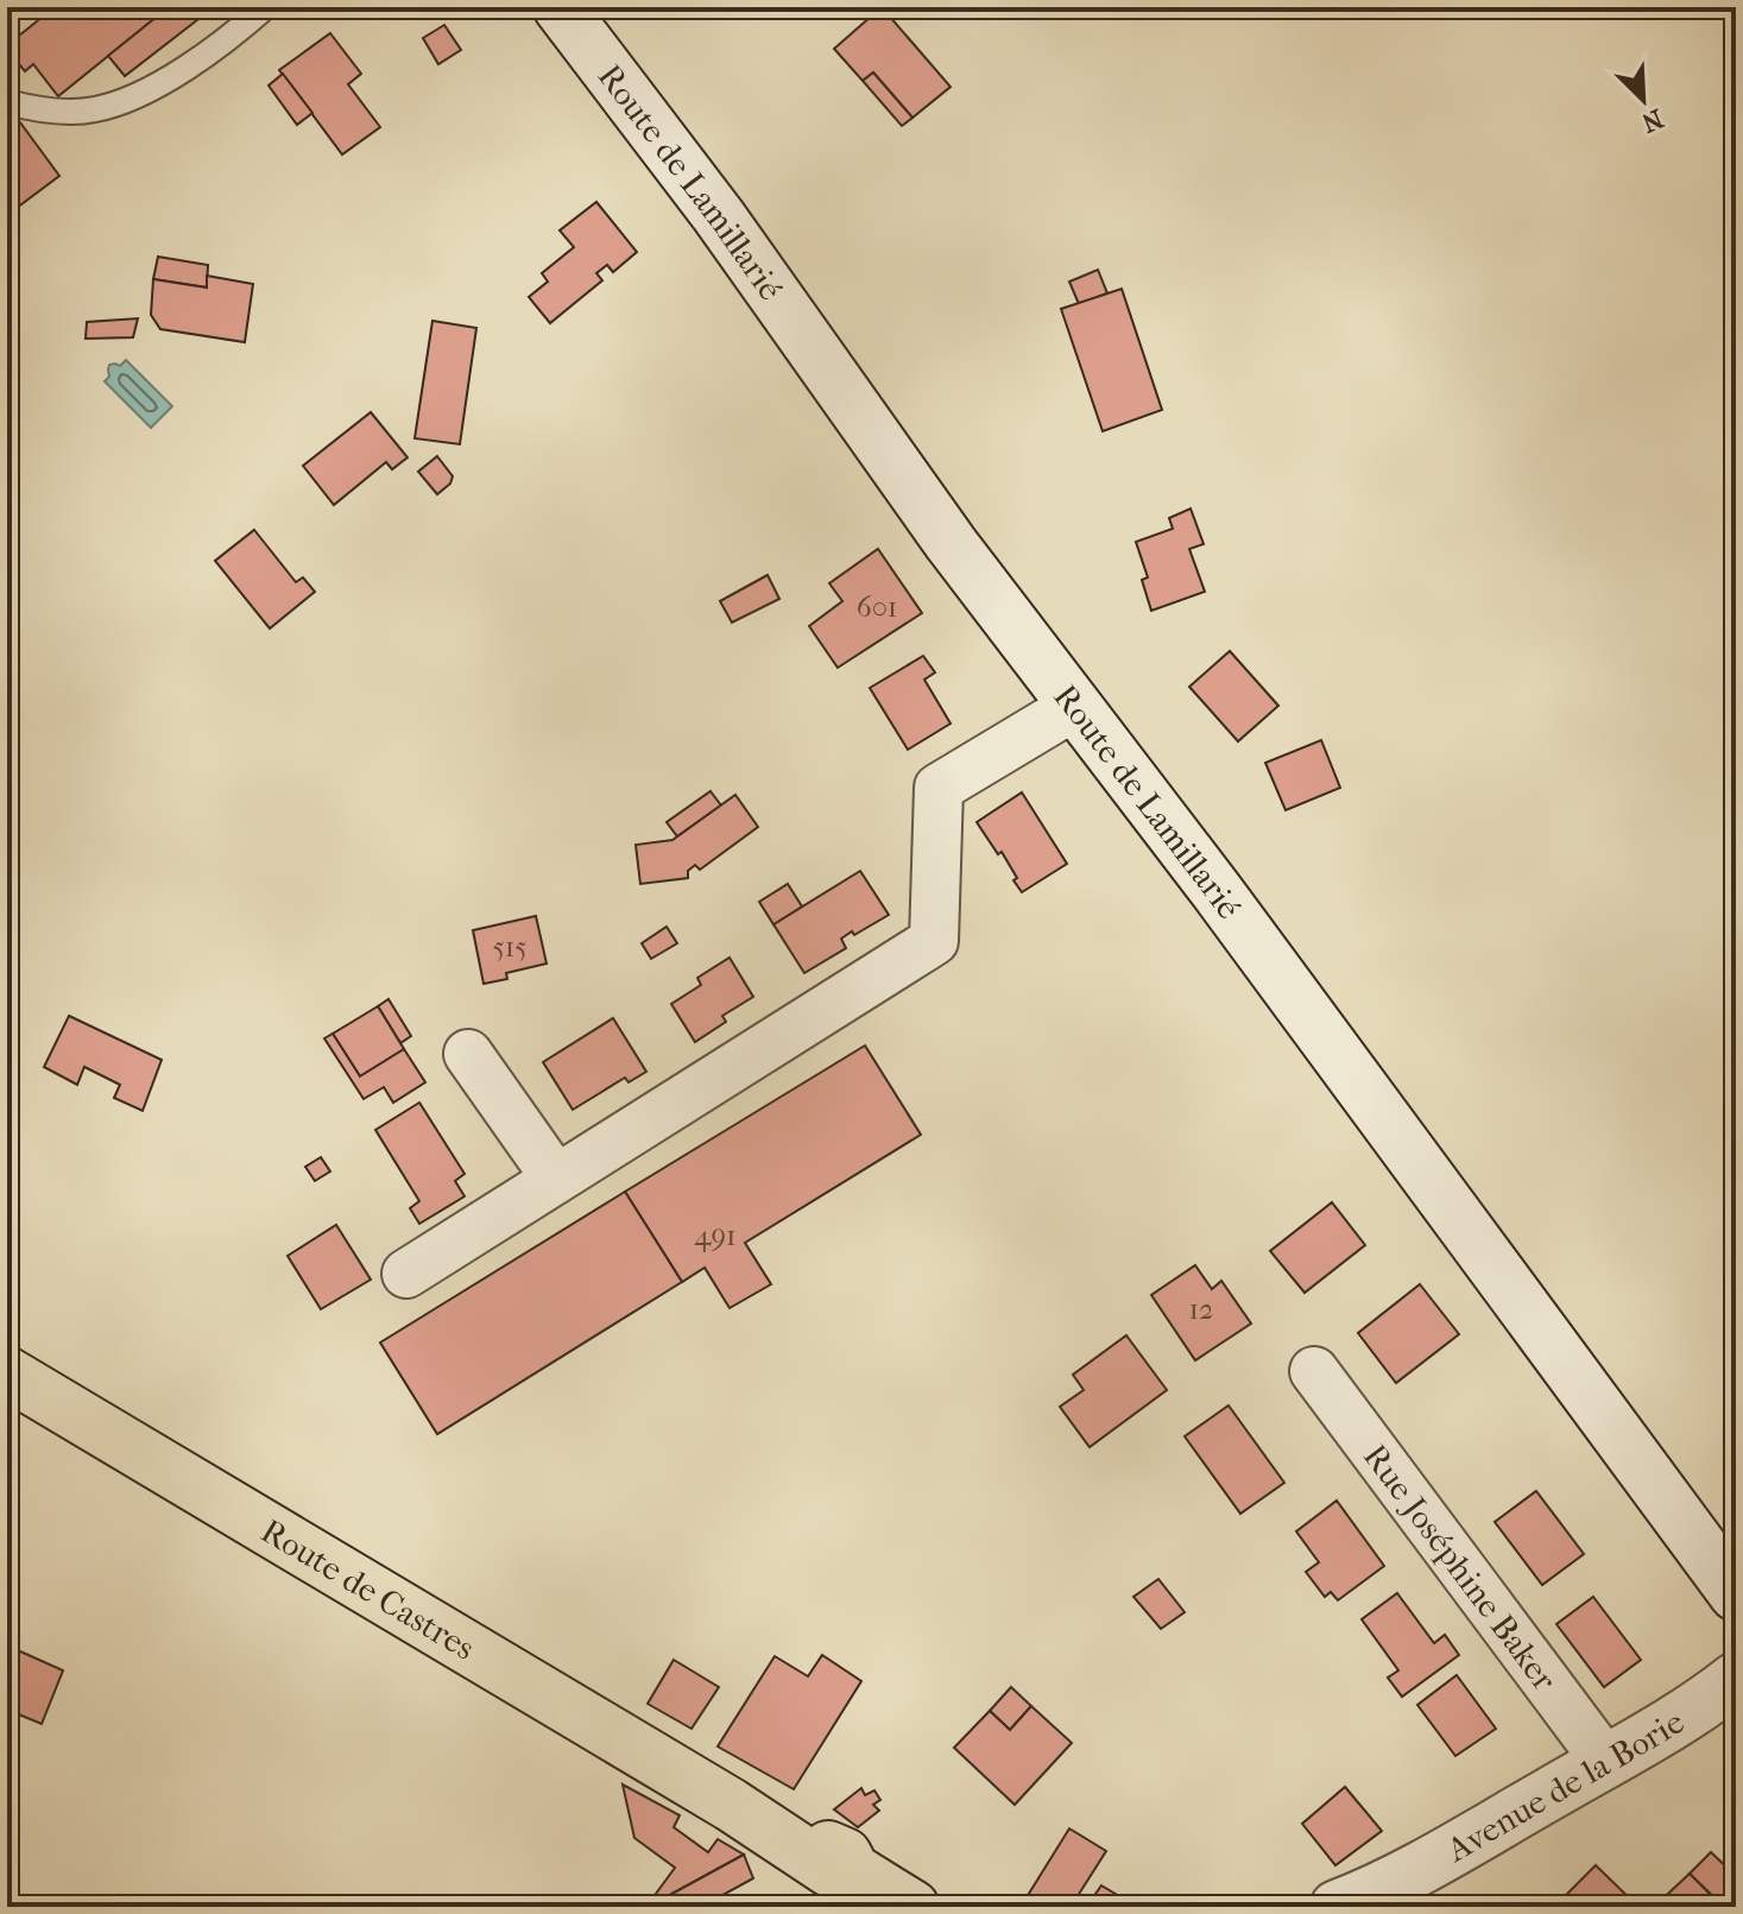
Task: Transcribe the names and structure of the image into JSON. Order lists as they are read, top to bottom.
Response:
{
  "streets": {
    "main road": ["Route de Lamillarié", "Route de Castres", "Avenue de la Borie"],
    "street": ["Rue Joséphine Baker"]
  },
  "crossings": [
    ["Rue Joséphine Baker", "Avenue de la Borie"]
  ],
  "house_numbers": [
    "601",
    "515",
    "491",
    "12"
  ],
  "north": "bottom right"
}
